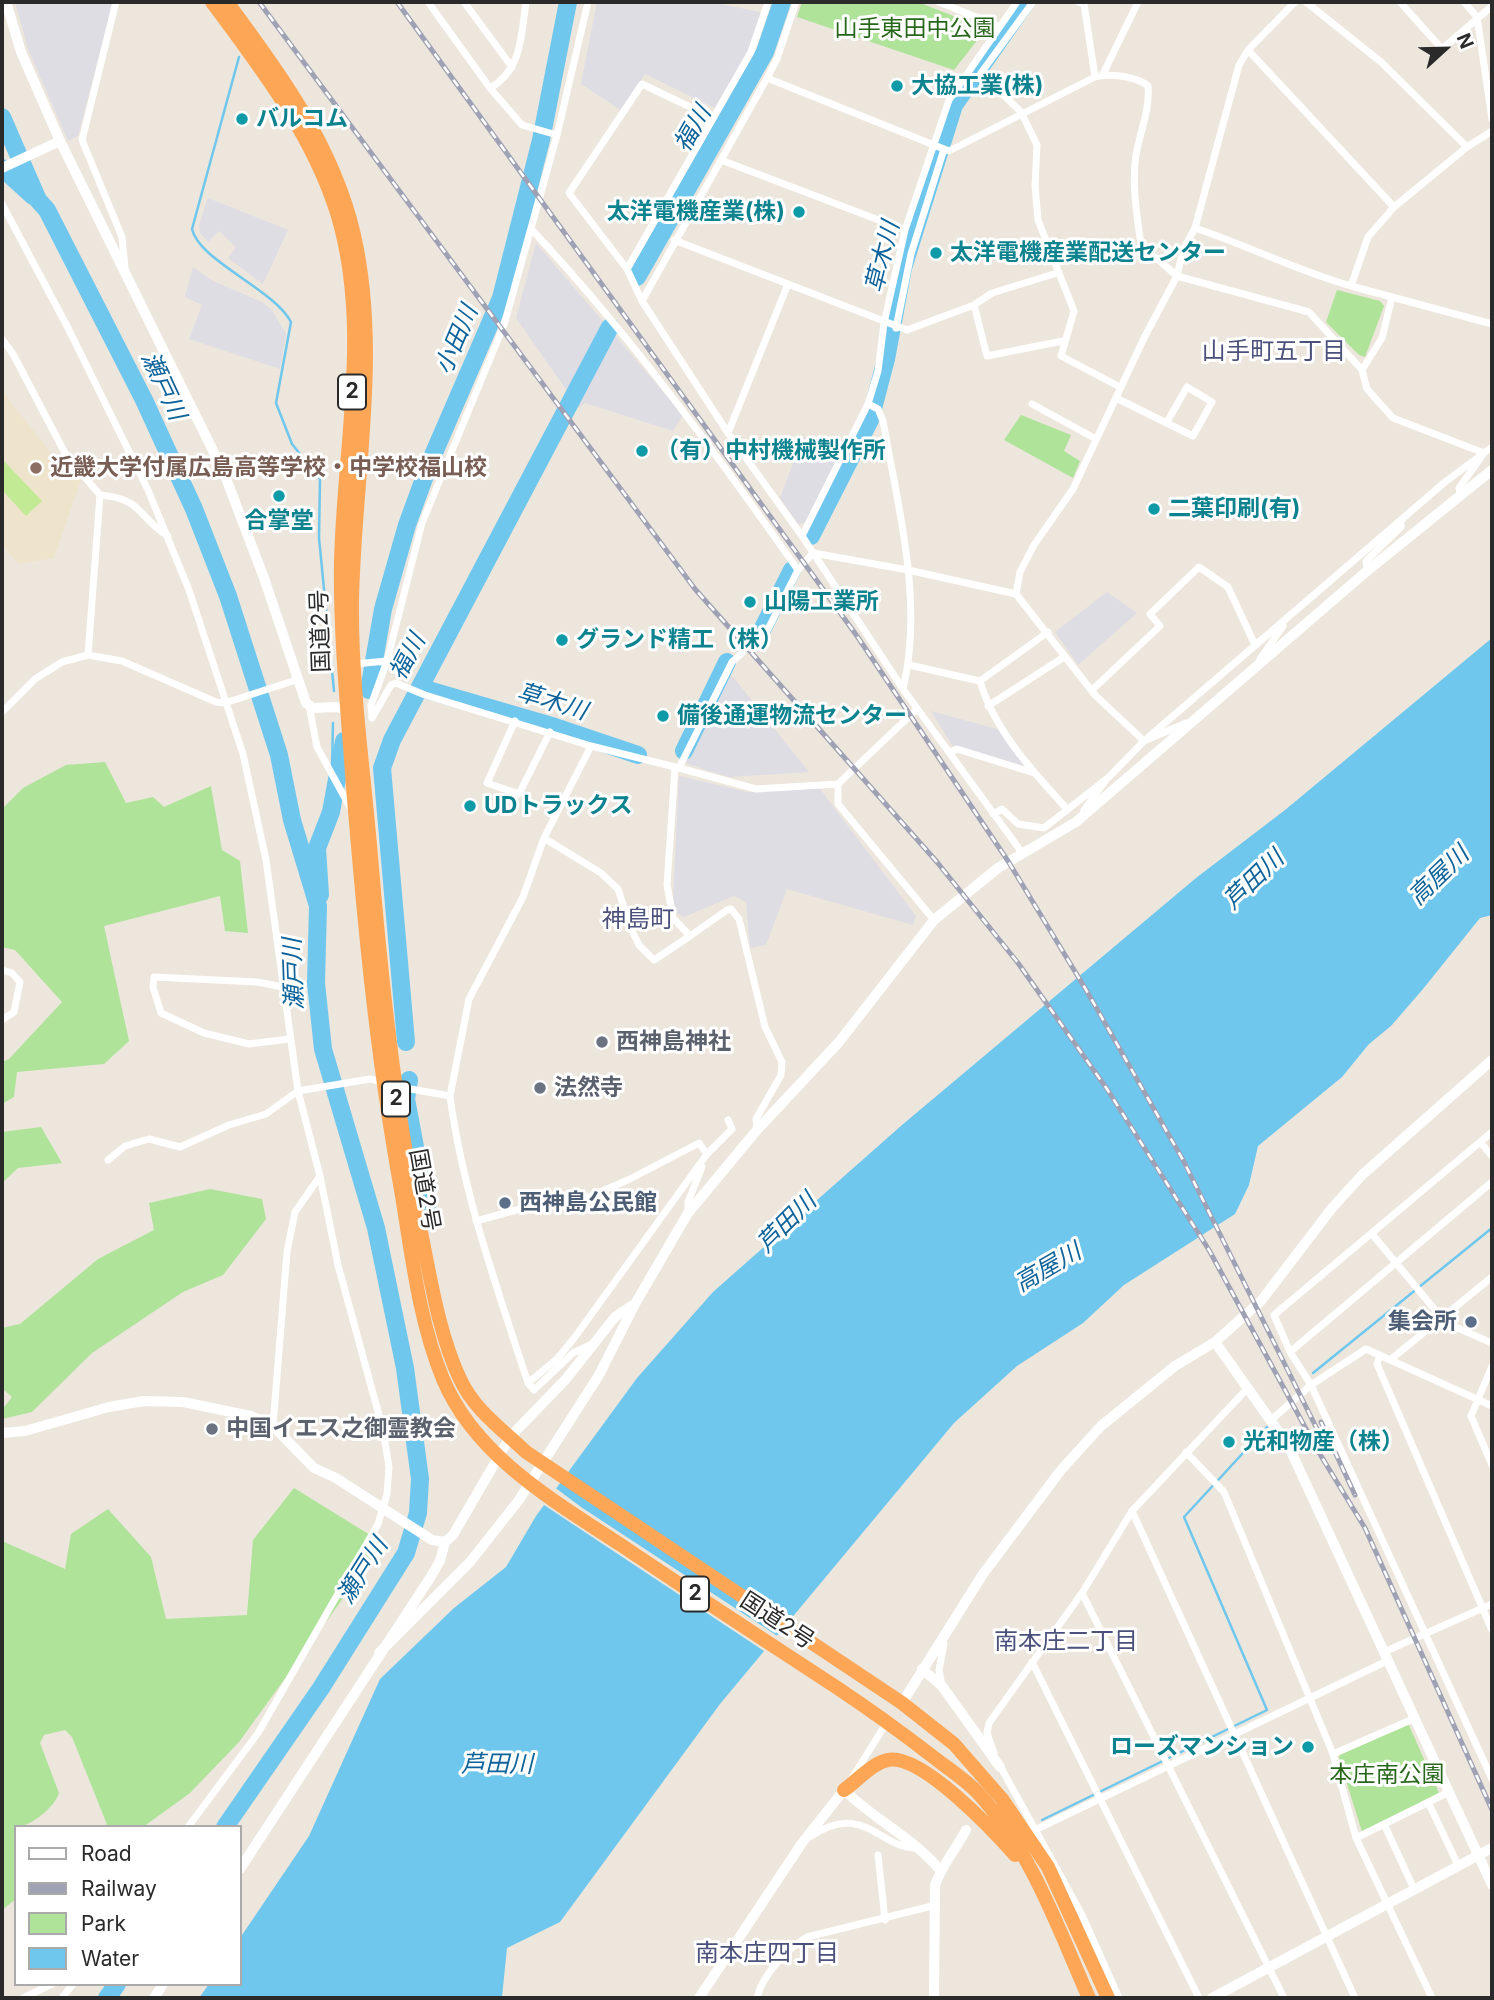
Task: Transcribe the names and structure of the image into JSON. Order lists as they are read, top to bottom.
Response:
{
  "streets": {
    "highway": ["2", "国道2号"]
  },
  "districts": [
    "山手町五丁目",
    "神島町",
    "南本庄二丁目",
    "南本庄四丁目"
  ],
  "water": [
    "福川",
    "草木川",
    "小田川",
    "瀬戸川",
    "高屋川",
    "芦田川"
  ],
  "parks": ["山手東田中公園", "本庄南公園"],
  "places": [
    "大協工業(株)",
    "バルコム",
    "太洋電機産業(株)",
    "太洋電機産業配送センター",
    "（有）中村機械製作所",
    "近畿大学付属広島高等学校・中学校福山校",
    "合掌堂",
    "二葉印刷(有)",
    "山陽工業所",
    "グランド精工（株）",
    "備後通運物流センター",
    "UDトラックス",
    "西神島神社",
    "法然寺",
    "西神島公民館",
    "集会所",
    "中国イエス之御霊教会",
    "光和物産（株）",
    "ローズマンション"
  ],
  "legend": [
    "Road",
    "Railway",
    "Park",
    "Water"
  ],
  "north": "right"
}
